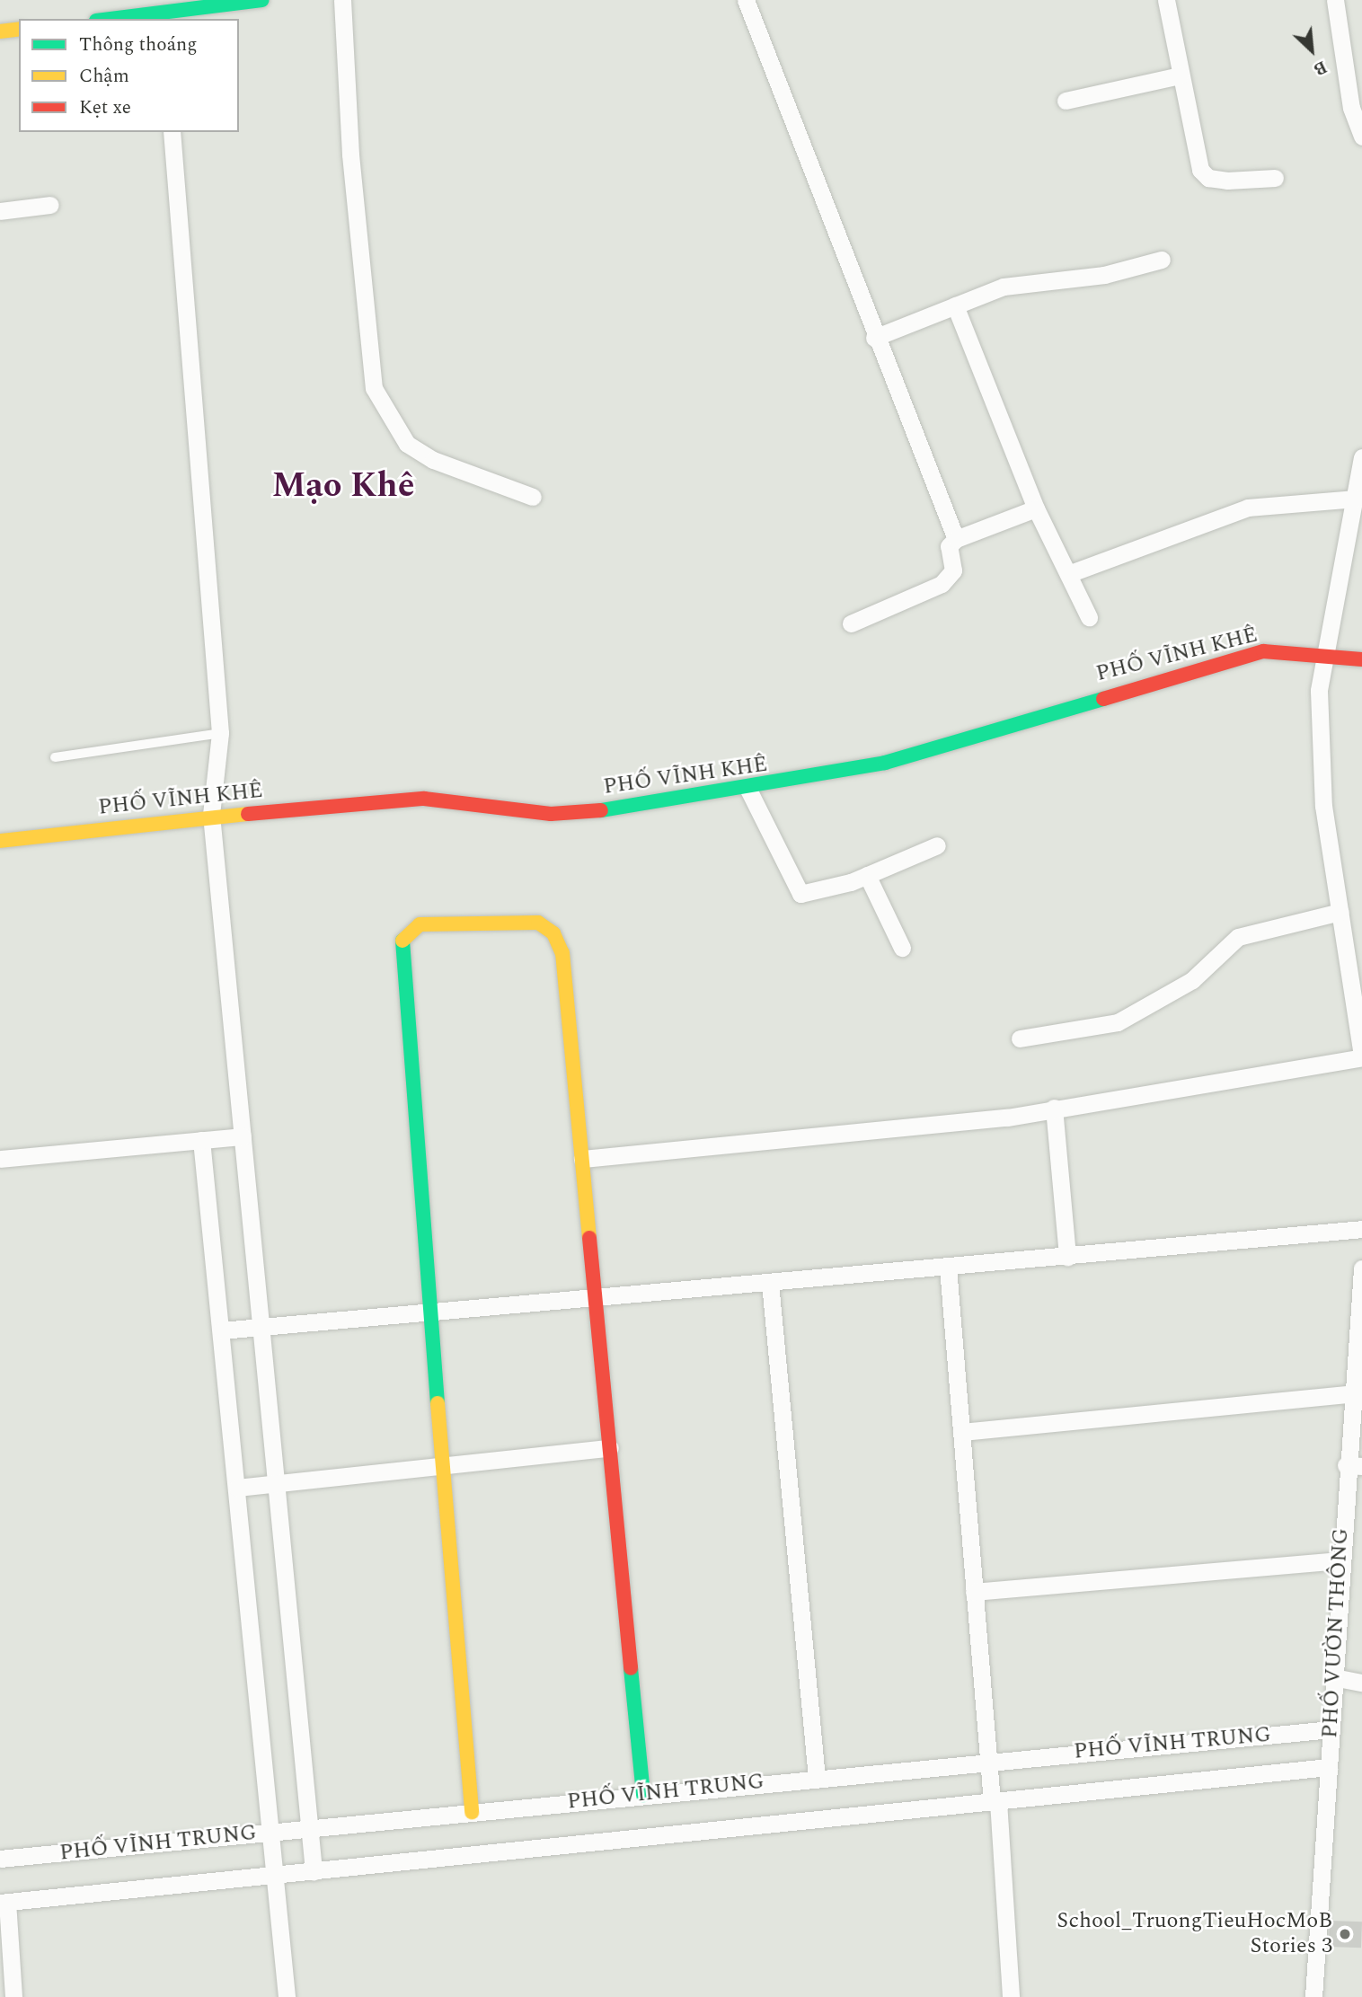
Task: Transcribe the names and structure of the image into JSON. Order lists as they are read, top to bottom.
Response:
{
  "streets": {
    "street": ["PHỐ VĨNH KHÊ", "PHỐ VƯỜN THÔNG", "PHỐ VĨNH TRUNG"]
  },
  "crossings": [
    ["PHỐ VƯỜN THÔNG", "PHỐ VĨNH TRUNG"]
  ],
  "districts": ["Mạo Khê"],
  "places": ["School_TruongTieuHocMoB Stories 3"],
  "legend": ["Thông thoáng", "Chậm", "Kẹt xe"],
  "north": "bottom right"
}
